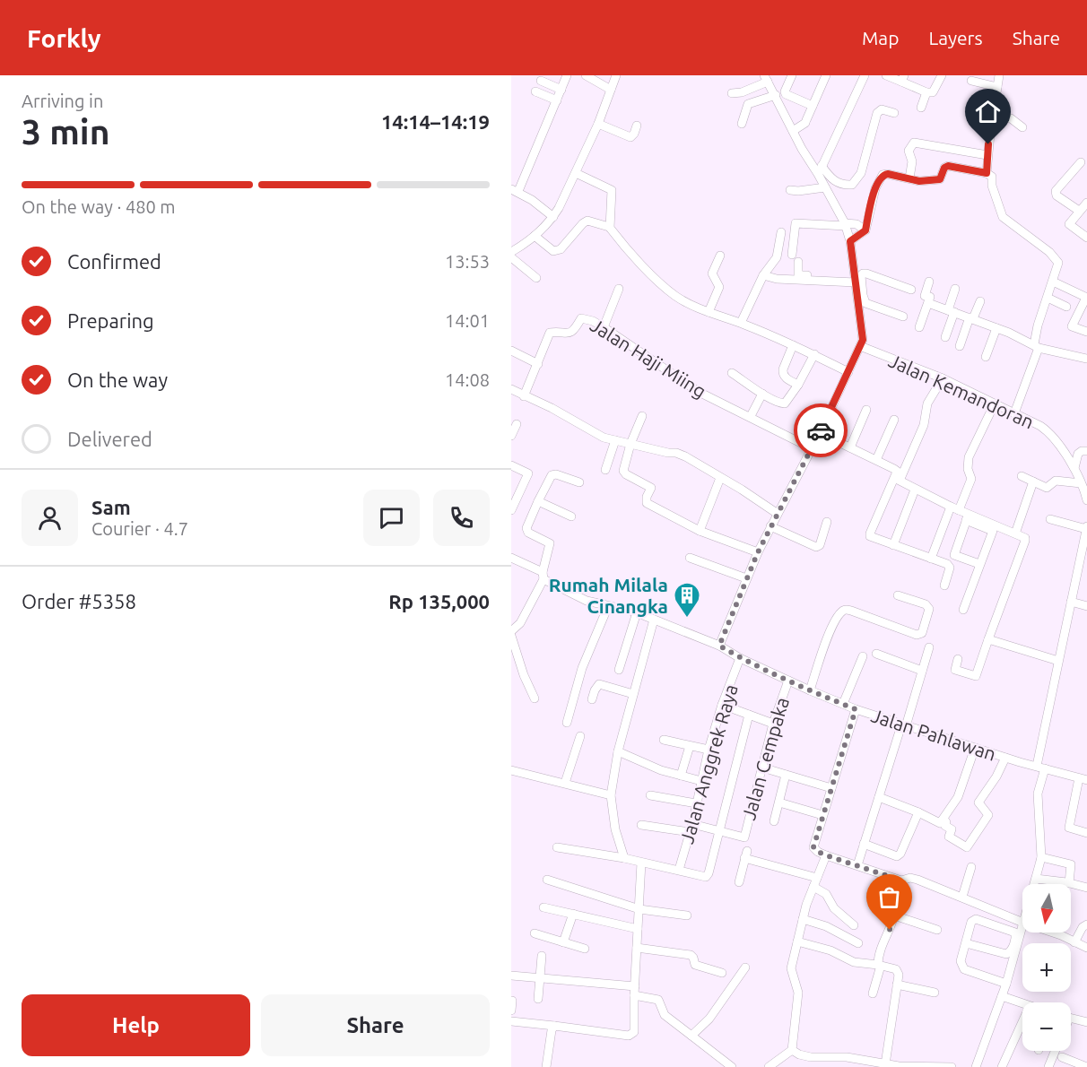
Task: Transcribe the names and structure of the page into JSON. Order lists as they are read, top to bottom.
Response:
{
  "streets": {
    "street": [
      "Jalan Haji Miing",
      "Jalan Kemandoran",
      "Jalan Pahlawan",
      "Jalan Cempaka",
      "Jalan Anggrek Raya"
    ]
  },
  "crossings": [
    ["Jalan Pahlawan", "Jalan Cempaka"],
    ["Jalan Pahlawan", "Jalan Anggrek Raya"]
  ],
  "places": {
    "building": ["Rumah Milala Cinangka"]
  },
  "north": "bottom",
  "page": {
    "header": "Forkly",
    "nav": ["Map", "Layers", "Share"],
    "heading": ["3 min", "Arriving in", "14:14–14:19"],
    "panel": [
      "Sam",
      "Courier · 4.7",
      "Order #5358",
      "Rp 135,000"
    ],
    "bar": "On the way · 480 m",
    "list": [
      ["Confirmed", "13:53"],
      ["Preparing", "14:01"],
      ["On the way", "14:08"],
      "Delivered"
    ],
    "map_buttons": ["+", "−"],
    "buttons": ["Help", "Share"]
  }
}
